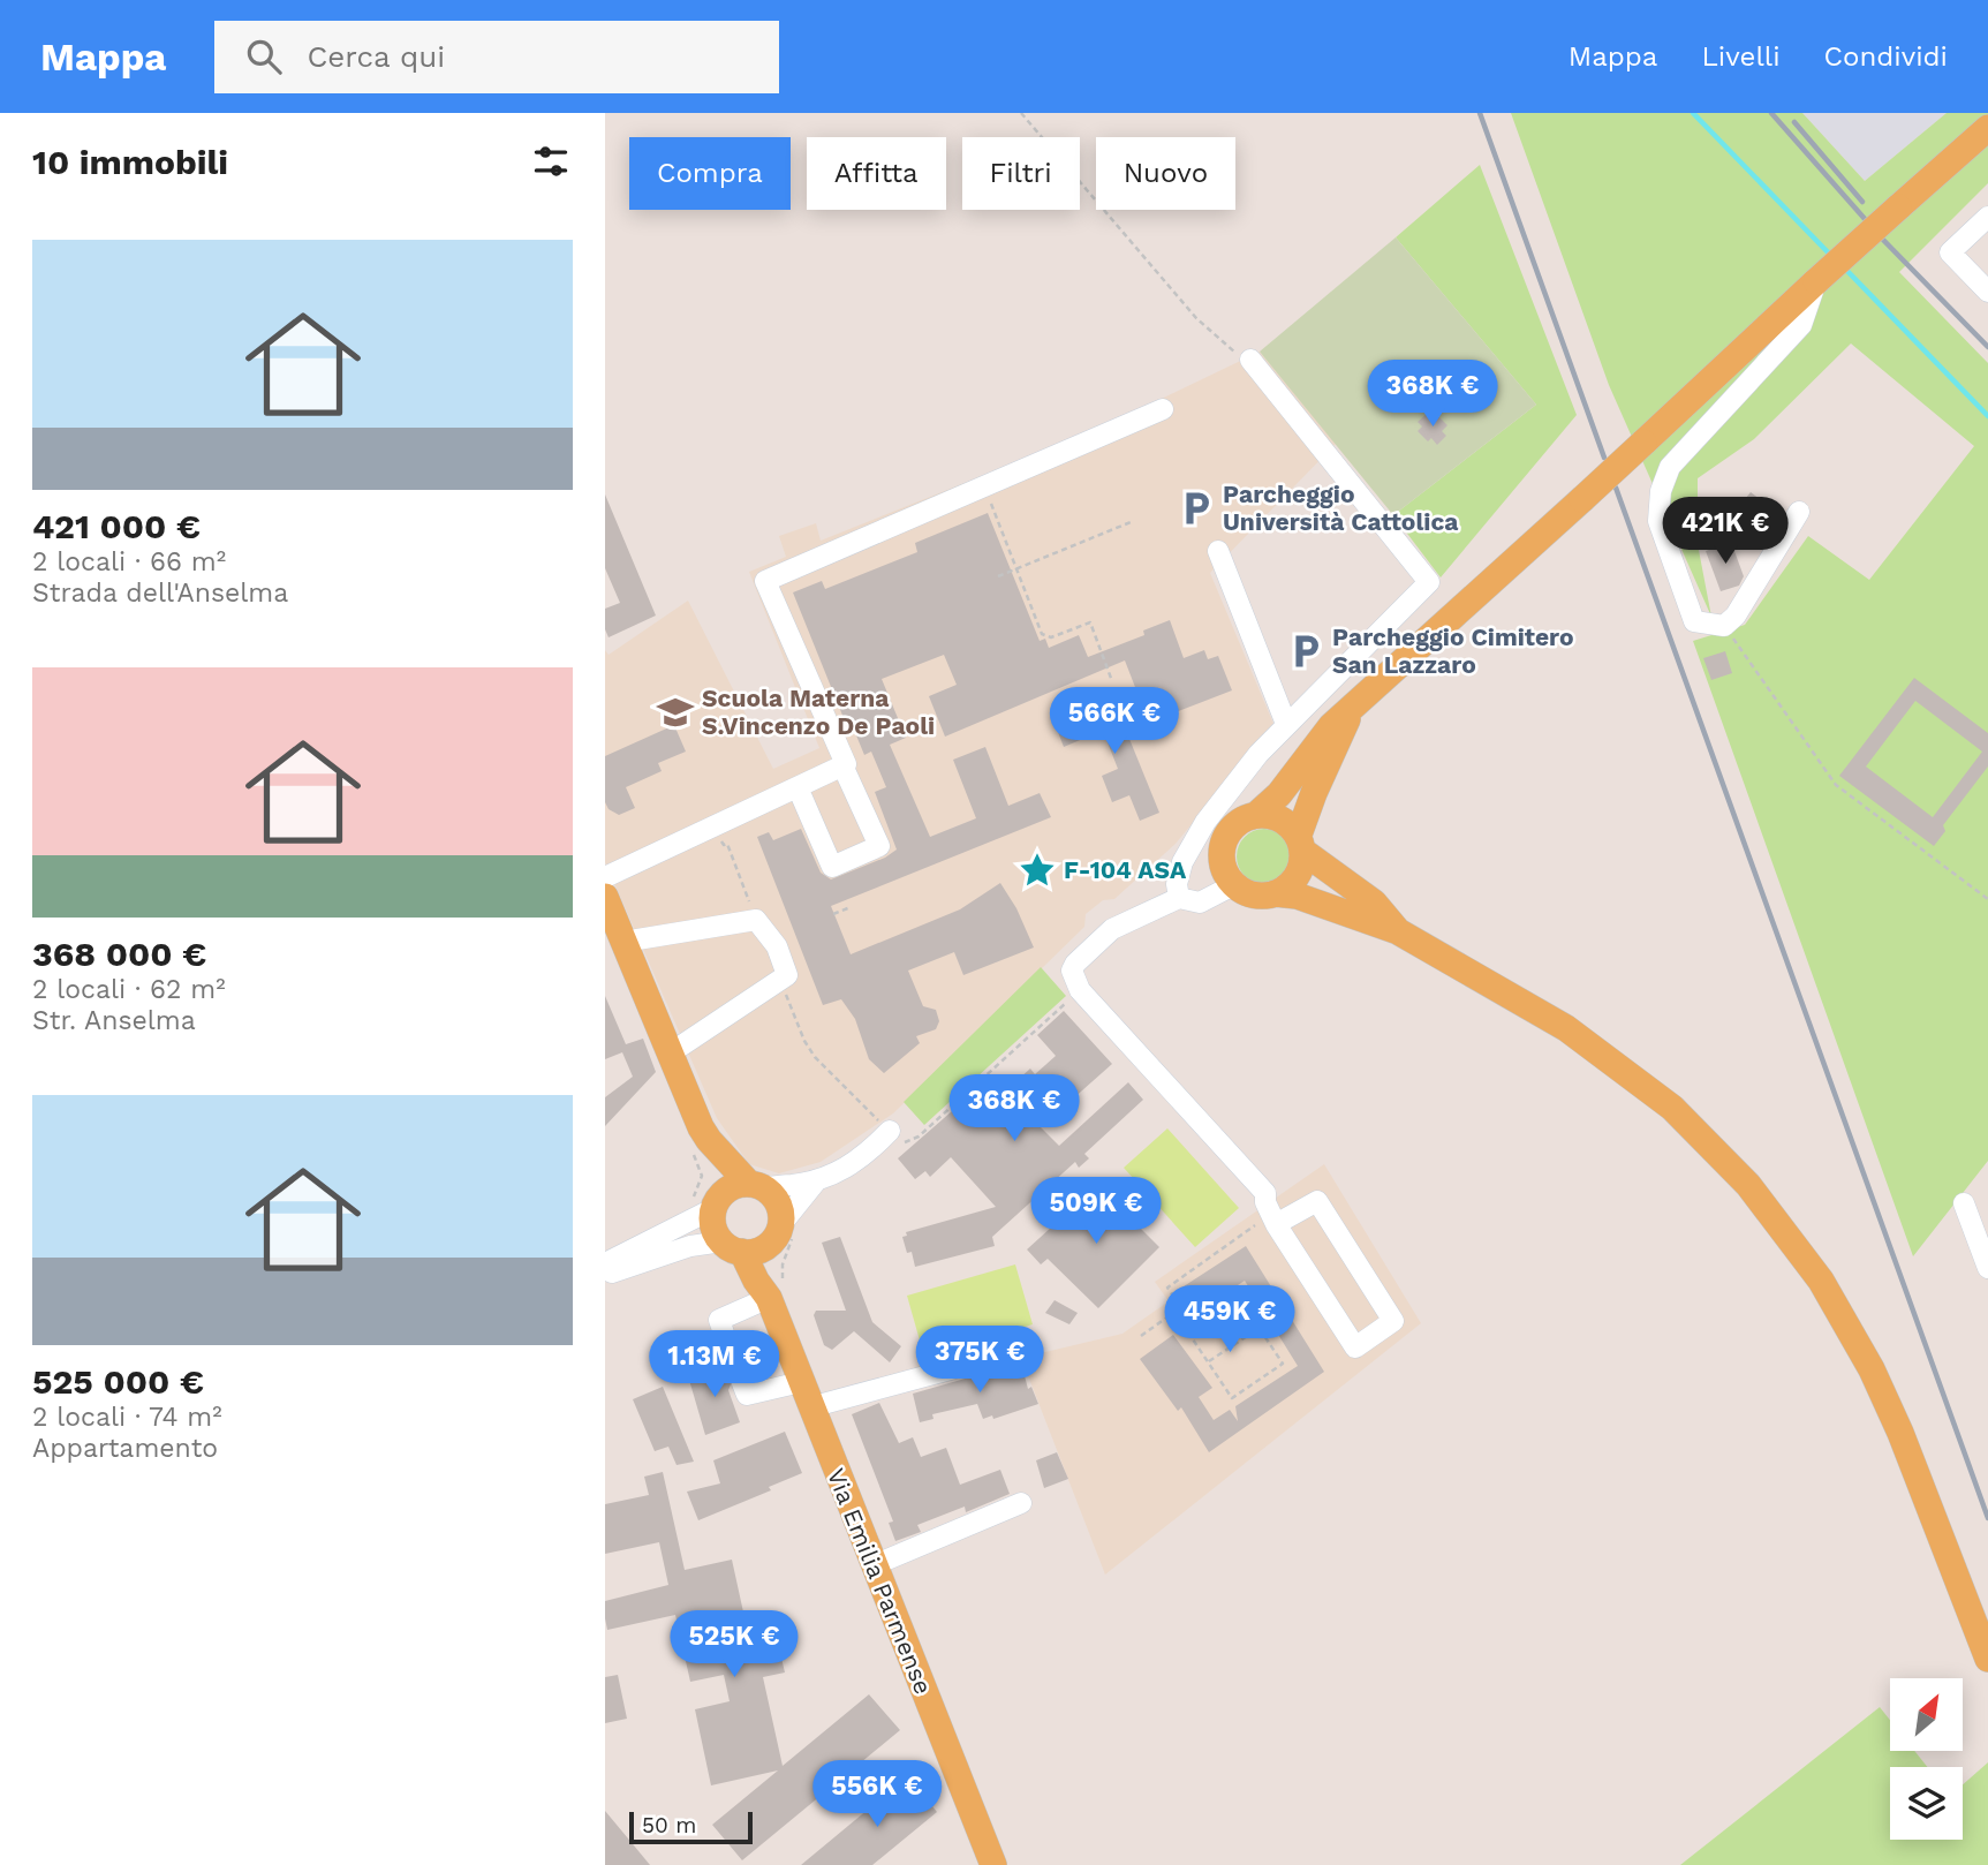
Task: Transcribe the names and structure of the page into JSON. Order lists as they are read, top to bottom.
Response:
{
  "streets": {
    "main road": ["Via Emilia Parmense"]
  },
  "places": {
    "parking": ["Parcheggio Università Cattolica", "Parcheggio Cimitero San Lazzaro"],
    "school or university": ["Scuola Materna S.Vincenzo De Paoli"],
    "place": ["F-104 ASA"]
  },
  "scale_bar": "50 m",
  "north": "top right",
  "page": {
    "header": "Mappa",
    "search": "Cerca qui",
    "nav": ["Mappa", "Livelli", "Condividi"],
    "heading": "10 immobili",
    "chip": [
      "Compra",
      "Affitta",
      "Filtri",
      "Nuovo"
    ],
    "list": [
      {
        "name": "421 000 €",
        "note": "2 locali · 66 m² · Strada dell'Anselma"
      },
      {
        "name": "368 000 €",
        "note": "2 locali · 62 m² · Str. Anselma"
      },
      {
        "name": "525 000 €",
        "note": "2 locali · 74 m² · Appartamento"
      }
    ],
    "price": [
      "368K €",
      "421K €",
      "566K €",
      "368K €",
      "509K €",
      "459K €",
      "375K €",
      "1.13M €",
      "525K €",
      "556K €"
    ],
    "scale": "50 m"
  }
}
